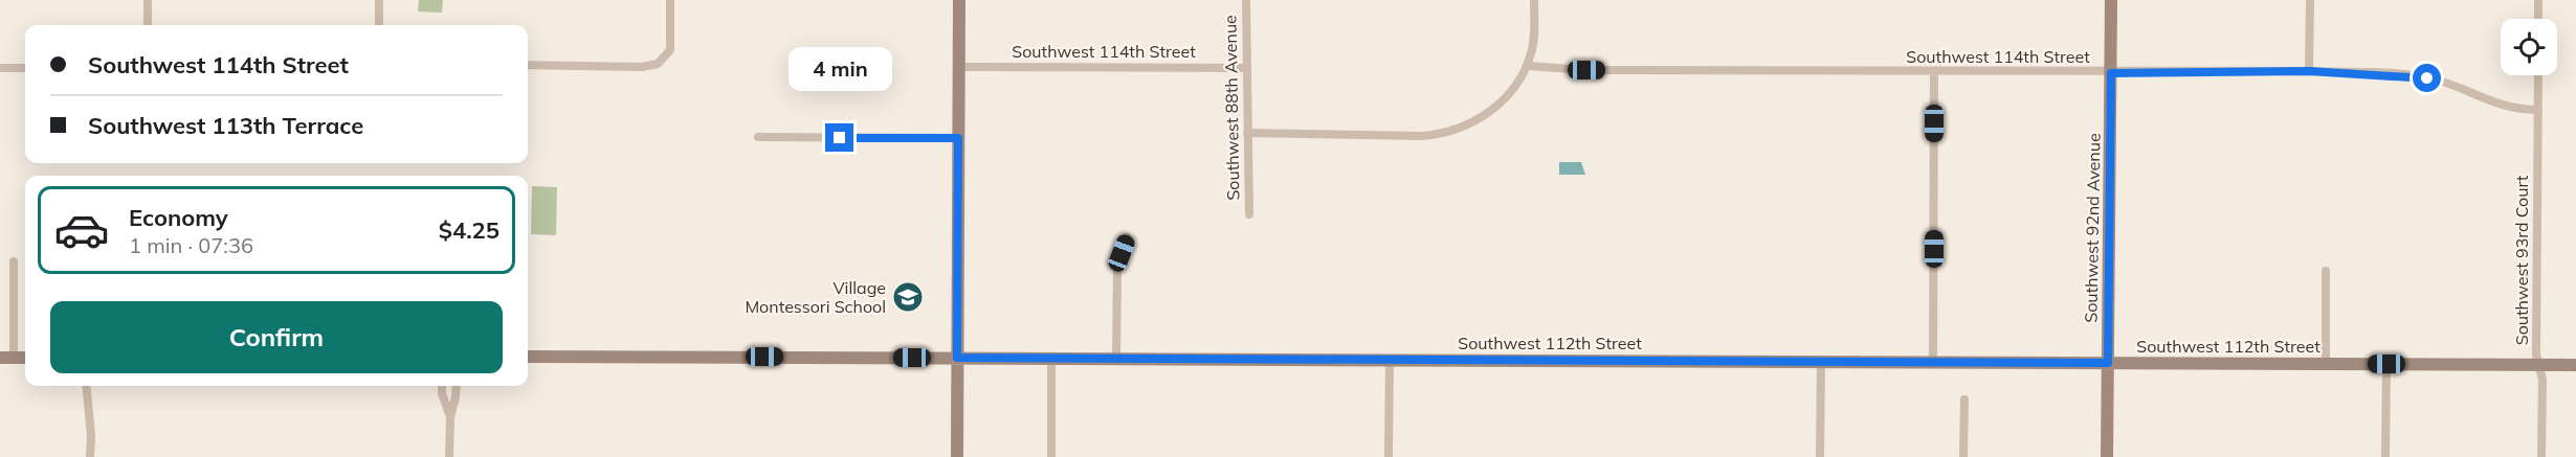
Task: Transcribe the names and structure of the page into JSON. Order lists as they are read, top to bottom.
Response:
{
  "streets": {
    "main road": ["Southwest 92nd Avenue", "Southwest 112th Street"],
    "street": ["Southwest 114th Street", "Southwest 88th Avenue", "Southwest 93rd Court"]
  },
  "crossings": [
    ["Southwest 114th Street", "Southwest 88th Avenue"],
    ["Southwest 114th Street", "Southwest 92nd Avenue"],
    ["Southwest 114th Street", "Southwest 93rd Court"],
    ["Southwest 92nd Avenue", "Southwest 112th Street"],
    ["Southwest 93rd Court", "Southwest 112th Street"]
  ],
  "places": {
    "school or university": ["Village Montessori School"]
  },
  "page": {
    "banner": ["Southwest 114th Street", "Southwest 113th Terrace"],
    "bubble": "4 min",
    "list": [
      {
        "name": "Economy",
        "note": "1 min · 07:36",
        "value": "$4.25"
      }
    ],
    "buttons": "Confirm"
  }
}
